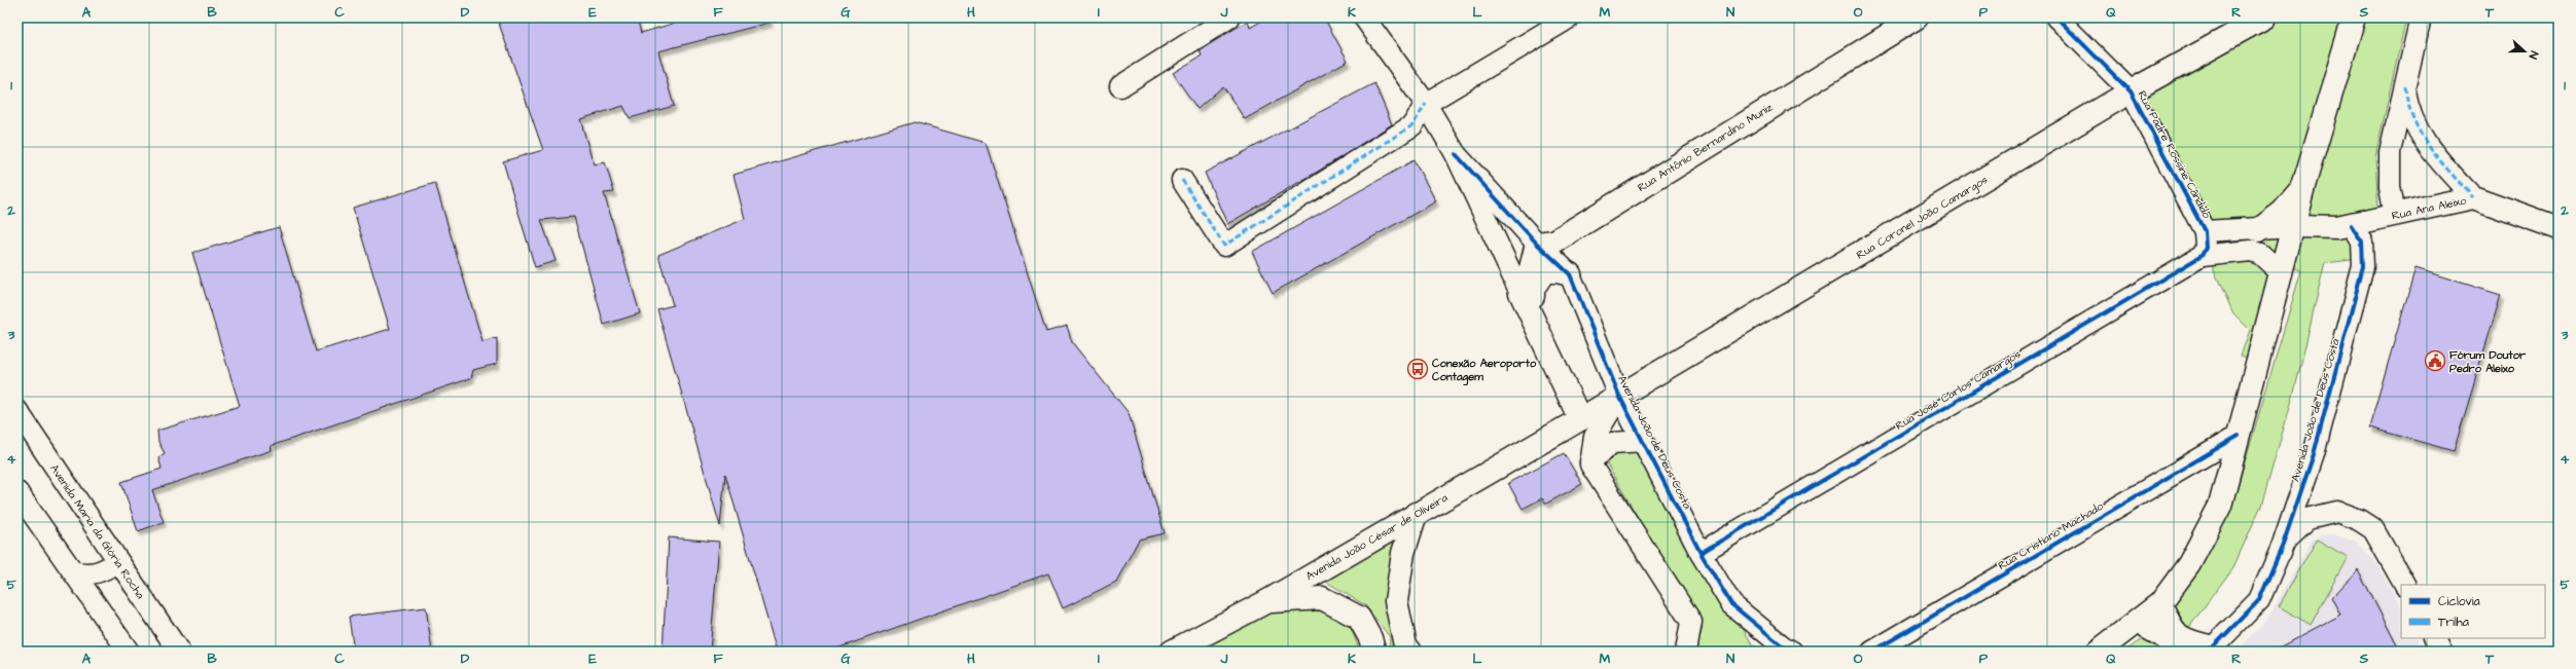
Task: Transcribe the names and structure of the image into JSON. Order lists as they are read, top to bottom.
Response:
{
  "streets": {
    "main road": [
      "Rua Antônio Bernardino Muniz",
      "Rua Ana Aleixo",
      "Rua Coronel João Camargos",
      "Avenida João de Deus Costa",
      "Avenida João César de Oliveira"
    ],
    "street": [
      "Rua Padre Rossine Cândido",
      "Rua José Carlos Camargos",
      "Avenida Maria da Glória Rocha",
      "Rua Cristiano Machado"
    ]
  },
  "crossings": [
    ["Rua Antônio Bernardino Muniz", "Avenida João de Deus Costa"],
    ["Rua Padre Rossine Cândido", "Rua Ana Aleixo"],
    ["Rua Padre Rossine Cândido", "Rua Coronel João Camargos"],
    ["Rua Ana Aleixo", "Avenida João de Deus Costa"],
    ["Rua Coronel João Camargos", "Avenida João de Deus Costa"],
    ["Rua Coronel João Camargos", "Avenida João César de Oliveira"],
    ["Rua José Carlos Camargos", "Avenida João de Deus Costa"],
    ["Avenida João de Deus Costa", "Avenida João César de Oliveira"]
  ],
  "places": {
    "public building": ["Fórum Doutor Pedro Aleixo"],
    "bus stop": ["Conexão Aeroporto Contagem"]
  },
  "legend": ["Ciclovia", "Trilha"],
  "north": "right",
  "grid": {
    "columns": [
      "A",
      "B",
      "C",
      "D",
      "E",
      "F",
      "G",
      "H",
      "I",
      "J",
      "K",
      "L",
      "M",
      "N",
      "O",
      "P",
      "Q",
      "R",
      "S",
      "T"
    ],
    "rows": [
      "1",
      "2",
      "3",
      "4",
      "5"
    ]
  }
}
